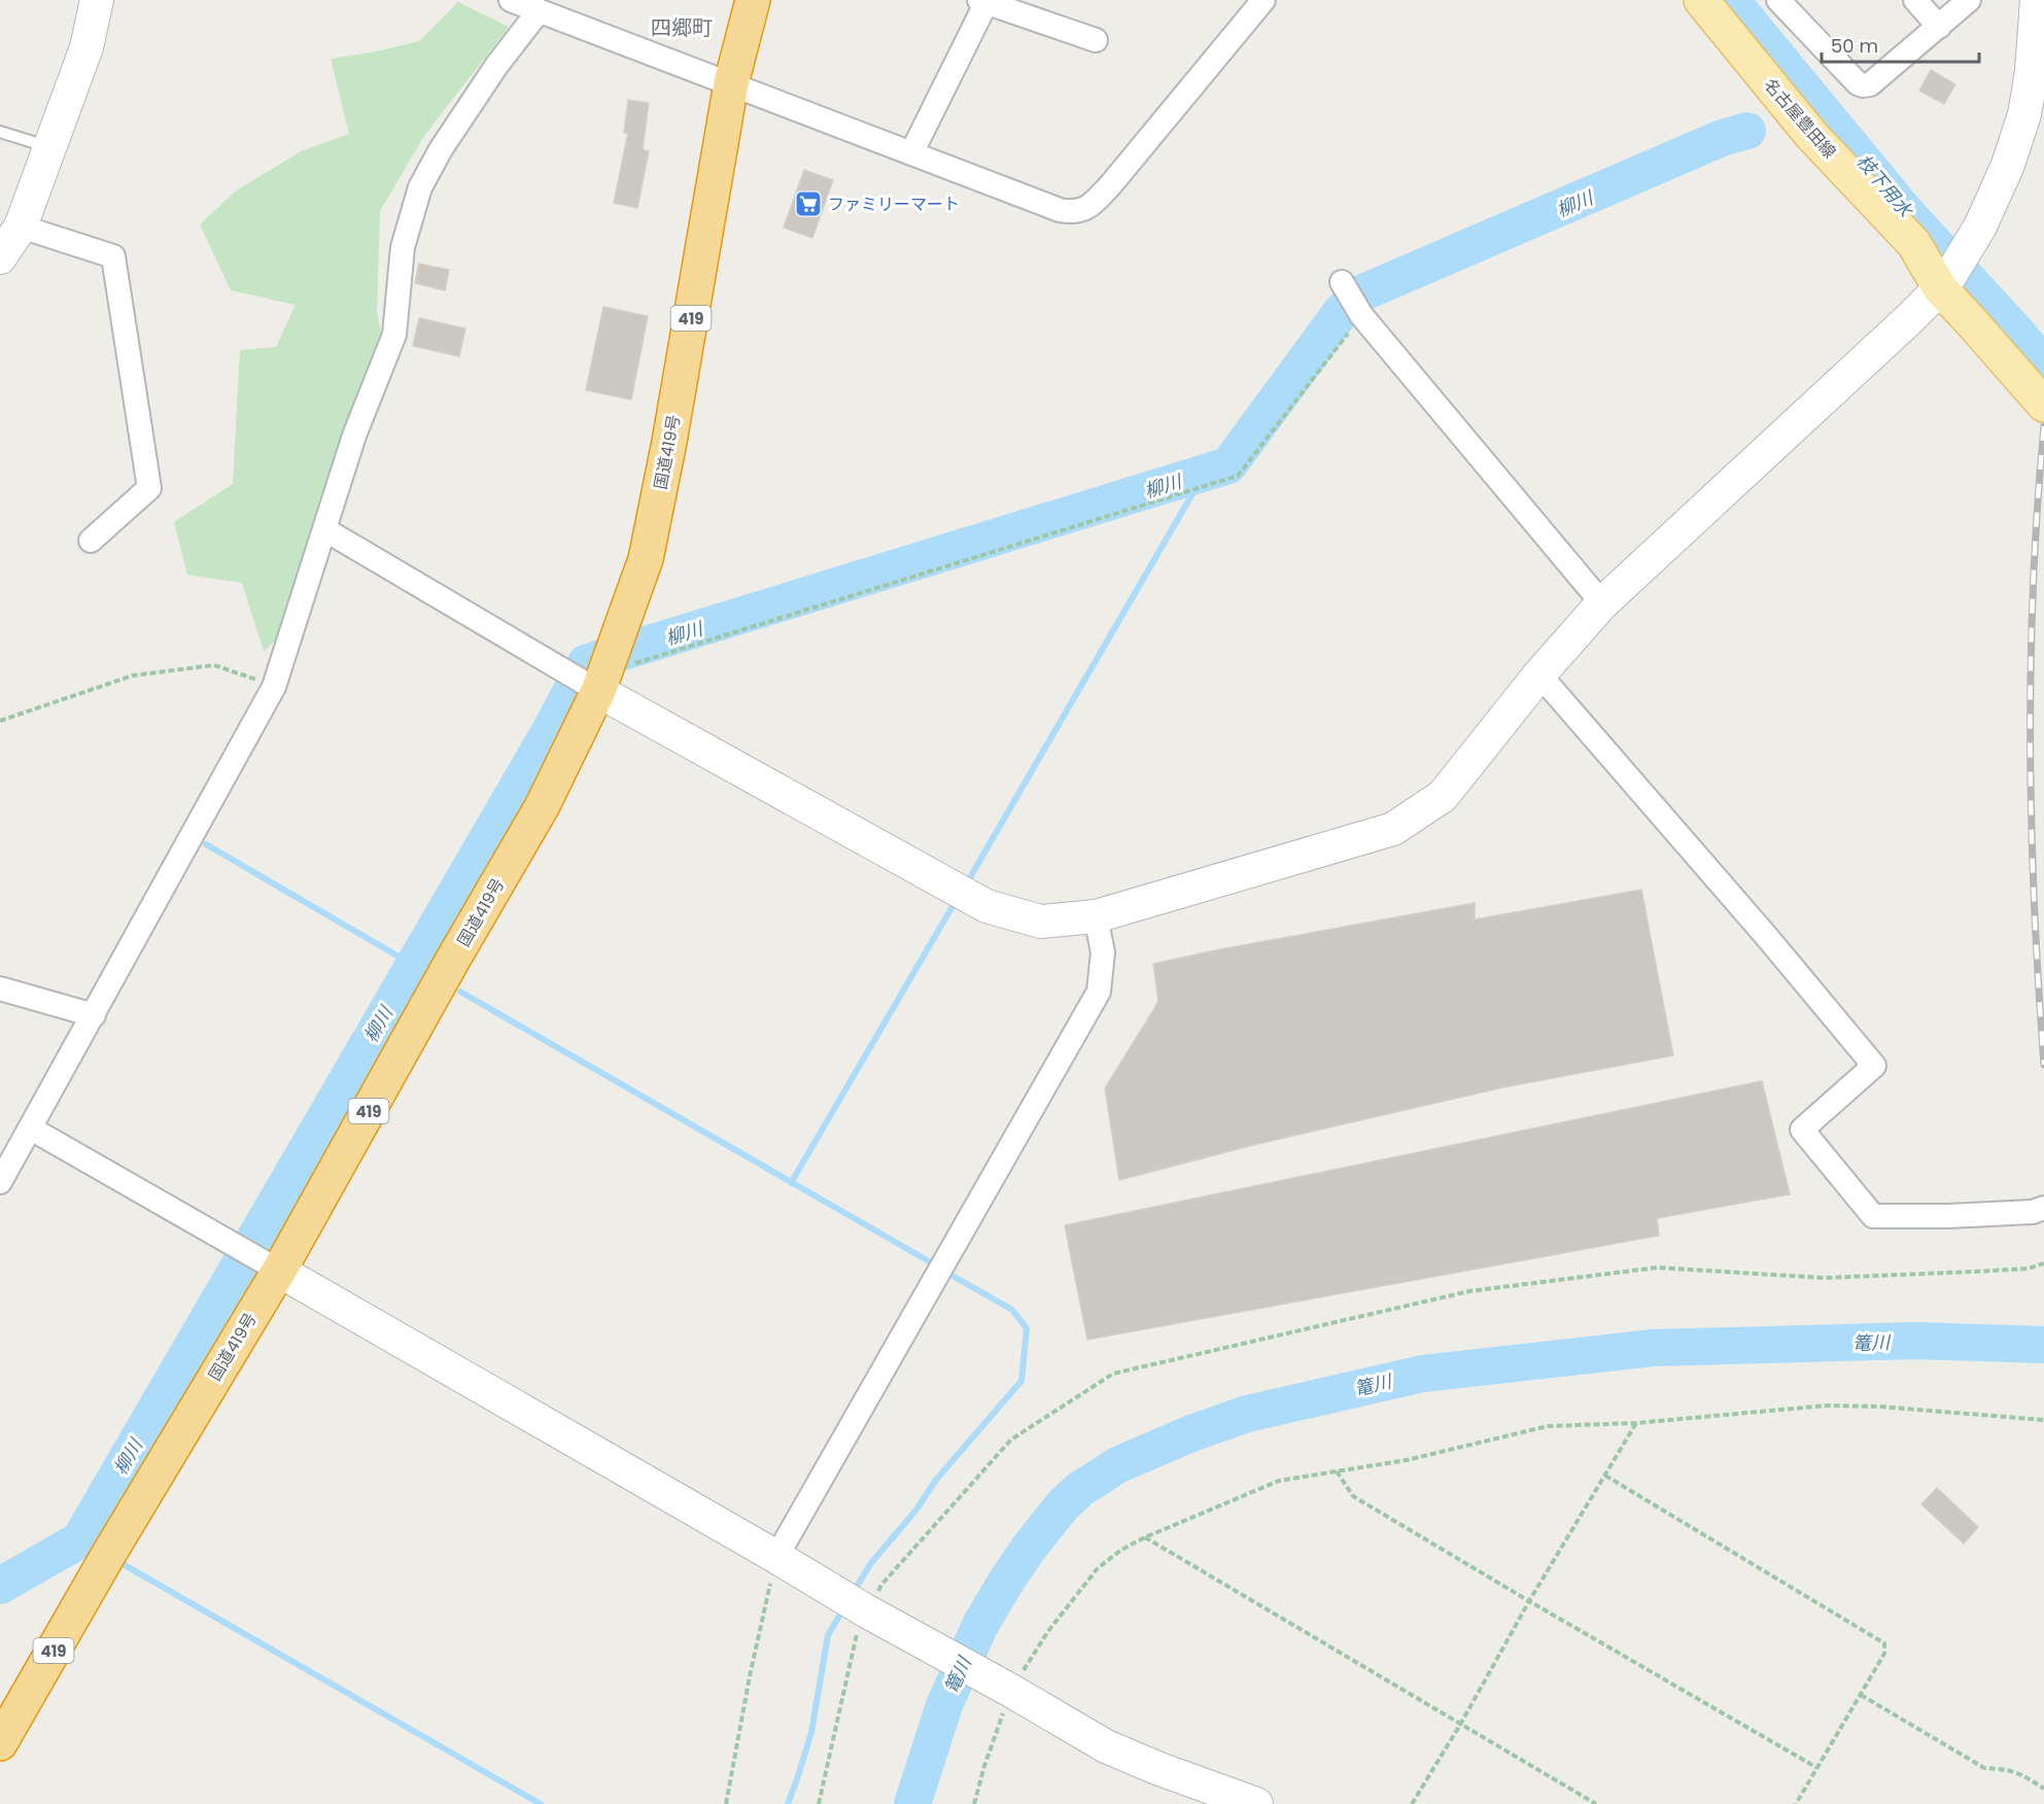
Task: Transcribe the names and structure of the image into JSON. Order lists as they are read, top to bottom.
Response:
{
  "streets": {
    "highway": ["419", "国道419号"],
    "main road": ["名古屋豊田線"]
  },
  "districts": ["四郷町"],
  "water": ["枝下用水", "柳川", "篭川"],
  "places": {
    "supermarket": ["ファミリーマート"]
  },
  "scale_bar": "50 m"
}
